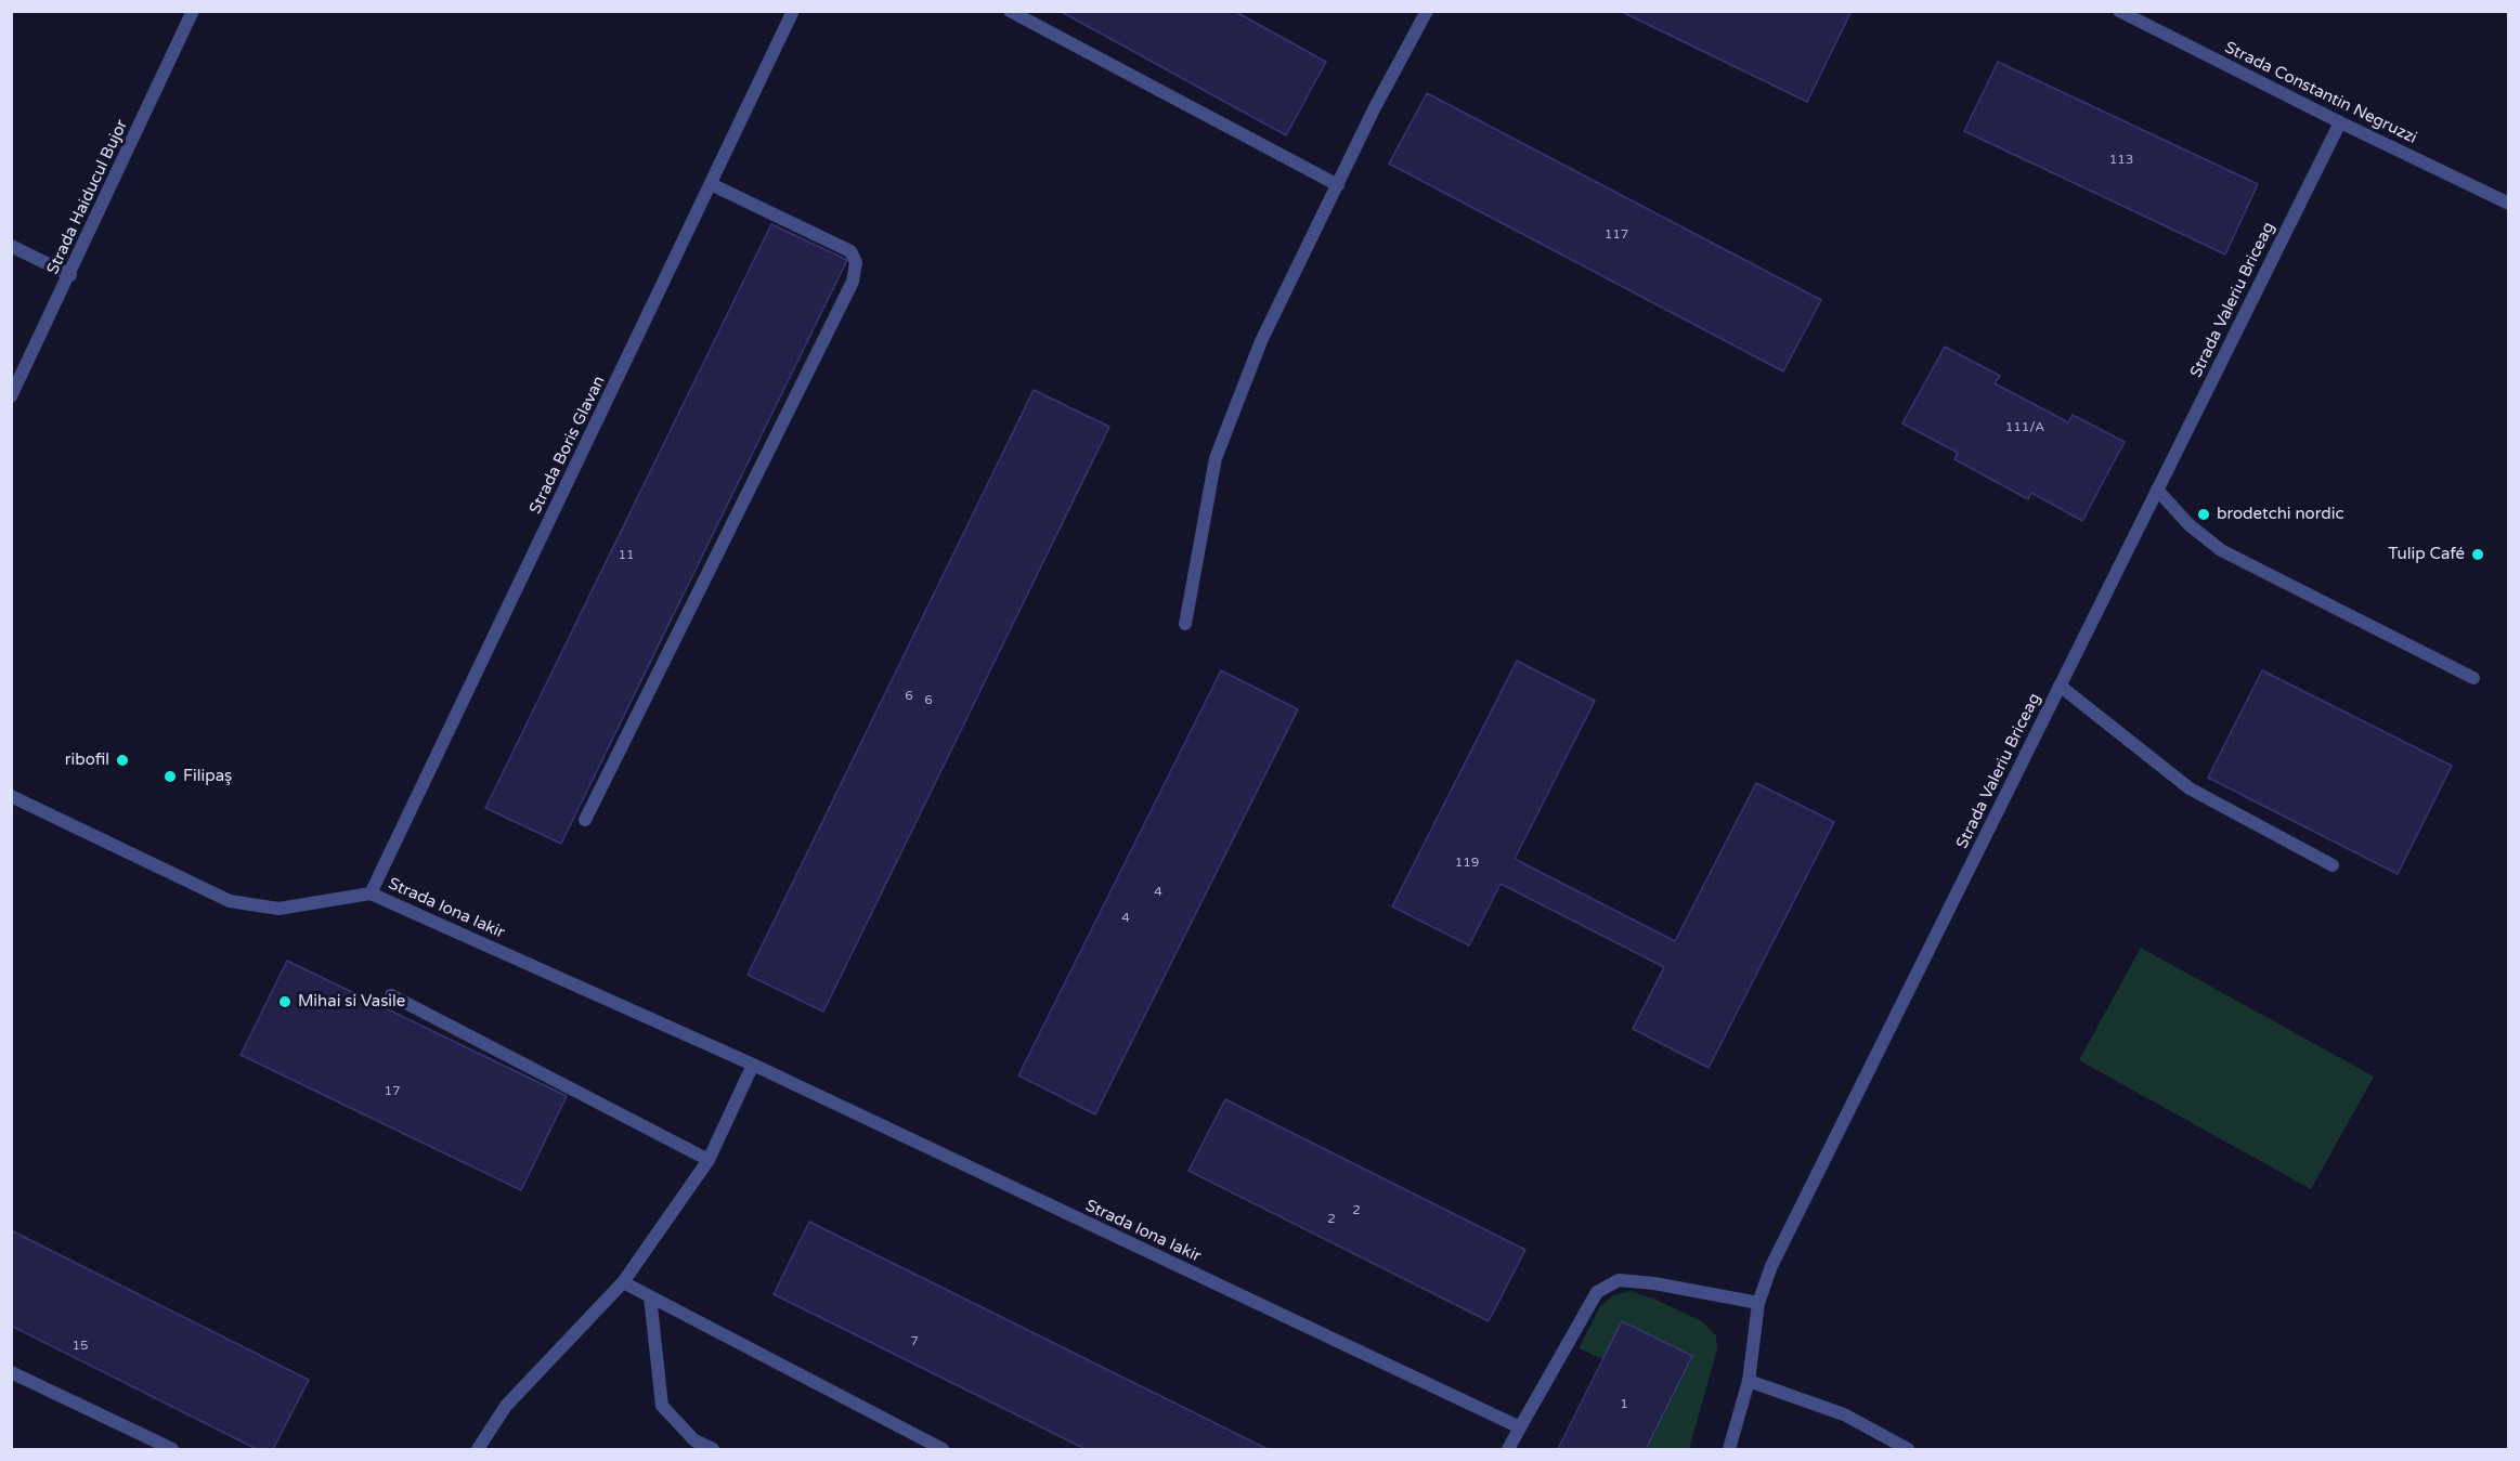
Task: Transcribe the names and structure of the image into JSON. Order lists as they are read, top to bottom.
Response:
{
  "streets": {
    "street": [
      "Strada Constantin Negruzzi",
      "Strada Haiducul Bujor",
      "Strada Valeriu Briceag",
      "Strada Boris Glavan",
      "Strada Iona Iakir"
    ]
  },
  "crossings": [
    ["Strada Constantin Negruzzi", "Strada Valeriu Briceag"],
    ["Strada Boris Glavan", "Strada Iona Iakir"]
  ],
  "places": [
    "brodetchi nordic",
    "Tulip Café",
    "ribofil",
    "Filipaş",
    "Mihai si Vasile"
  ],
  "house_numbers": [
    "113",
    "117",
    "111/A",
    "11",
    "6",
    "6",
    "119",
    "4",
    "4",
    "17",
    "2",
    "2",
    "7",
    "15",
    "1"
  ]
}
